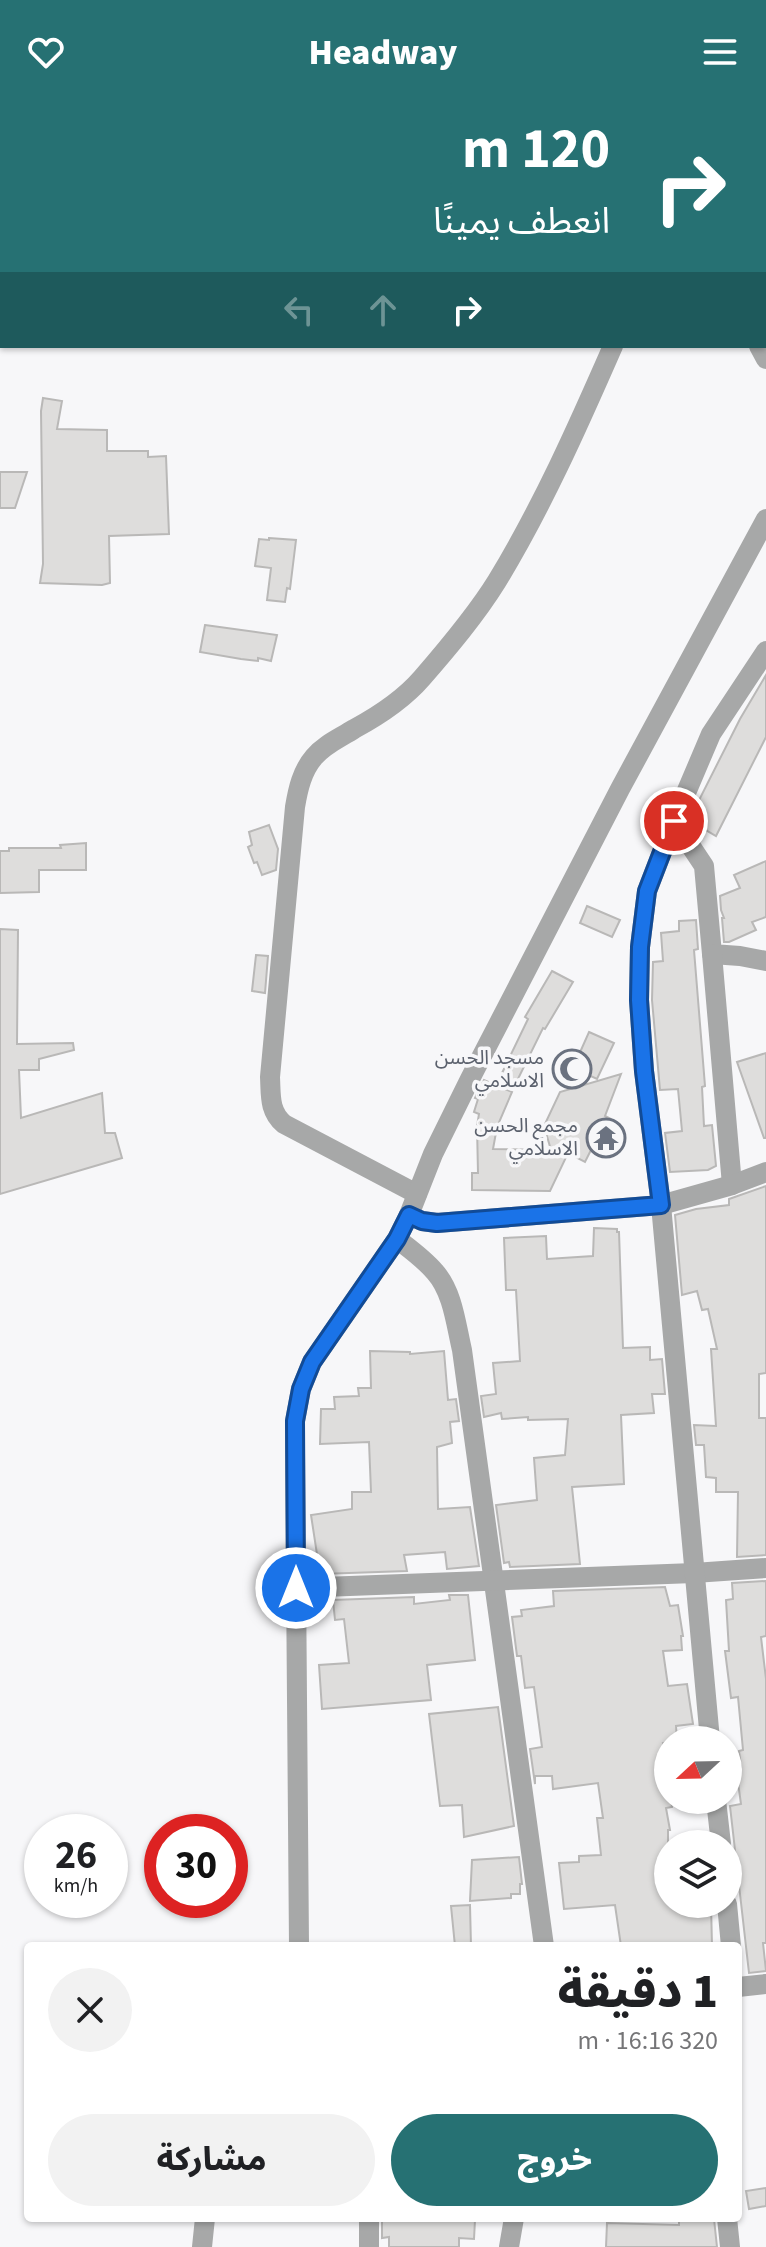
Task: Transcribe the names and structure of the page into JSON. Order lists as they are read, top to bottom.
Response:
{
  "places": {
    "mosque": ["مسجد الحسن الاسلامي"],
    "temple": ["مجمع الحسن الاسلامي"]
  },
  "north": "left",
  "page": {
    "header": "Headway",
    "turn": ["120 m", "انعطف يمينًا"],
    "speed": "26 km/h",
    "limit": "30",
    "heading": ["1 دقيقة", "320 m · 16:16"],
    "buttons": ["خروج", "مشاركة"]
  }
}
